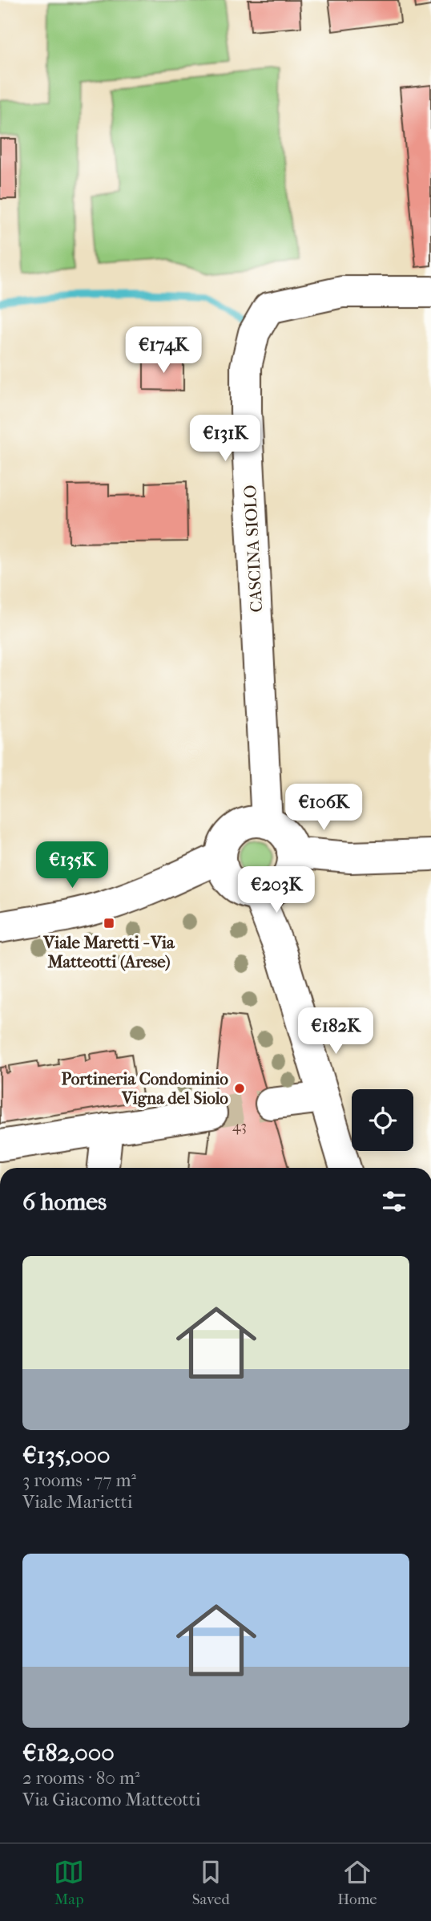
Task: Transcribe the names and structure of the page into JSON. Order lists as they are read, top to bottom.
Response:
{
  "streets": {
    "street": ["CASCINA SIOLO"]
  },
  "places": {
    "transit": ["Viale Maretti - Via Matteotti (Arese)"],
    "other": ["Portineria Condominio Vigna del Siolo"]
  },
  "house_numbers": ["43"],
  "page": {
    "price": [
      "€174K",
      "€131K",
      "€106K",
      "€135K",
      "€203K",
      "€182K"
    ],
    "heading": "6 homes",
    "list": [
      {
        "name": "€135,000",
        "note": "3 rooms · 77 m² · Viale Marietti"
      },
      {
        "name": "€182,000",
        "note": "2 rooms · 80 m² · Via Giacomo Matteotti"
      }
    ],
    "tabs": ["Map", "Saved", "Home"]
  }
}
